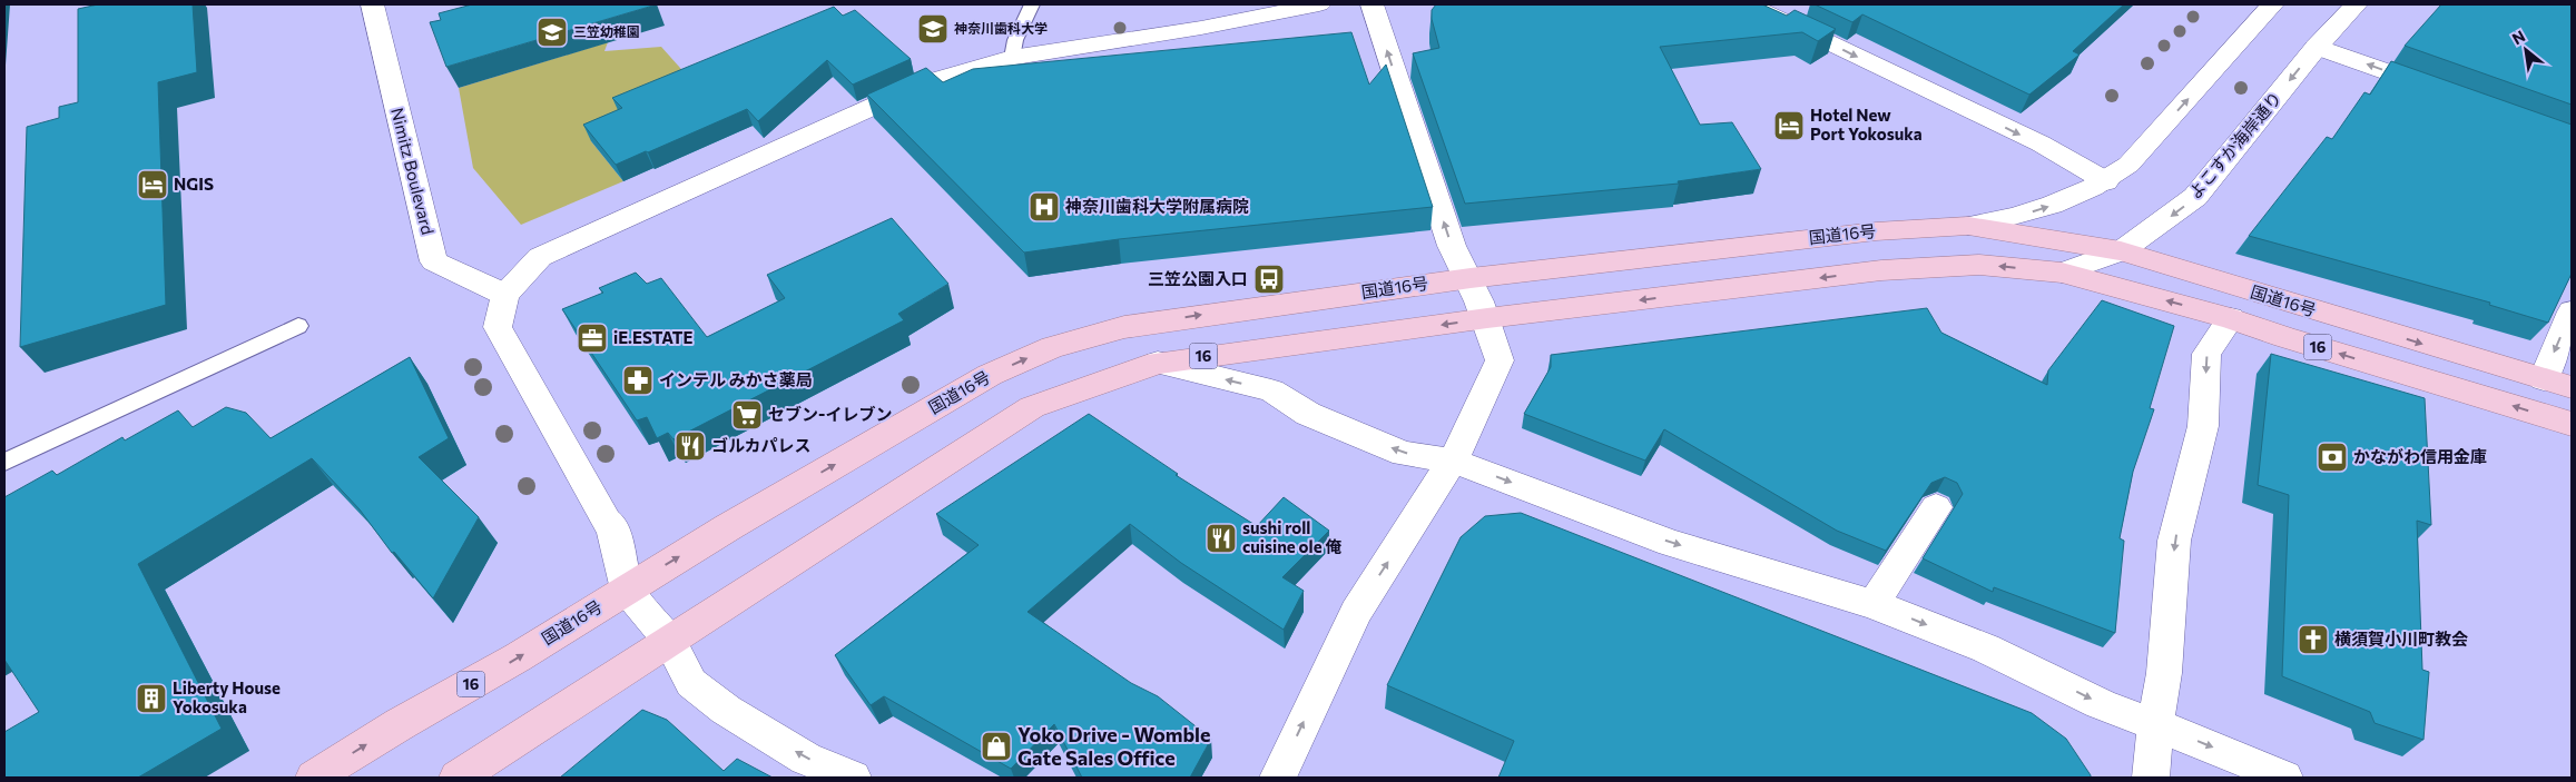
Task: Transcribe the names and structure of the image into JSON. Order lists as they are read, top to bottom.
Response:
{
  "streets": {
    "highway": ["国道16号", "16"],
    "street": ["よこすか海岸通り", "Nimitz Boulevard"]
  },
  "crossings": [
    ["よこすか海岸通り", "国道16号"]
  ],
  "places": {
    "school or university": ["神奈川歯科大学", "三笠幼稚園"],
    "hotel": ["Hotel New Port Yokosuka", "NGIS"],
    "hospital": ["神奈川歯科大学附属病院"],
    "bus stop": ["三笠公園入口"],
    "office": ["iE.ESTATE"],
    "pharmacy": ["インテル みかさ薬局"],
    "supermarket": ["セブン-イレブン"],
    "restaurant": ["ゴルカパレス", "sushi roll cuisine ole 俺"],
    "bank": ["かながわ信用金庫"],
    "church": ["横須賀小川町教会"],
    "building": ["Liberty House Yokosuka"],
    "shop": ["Yoko Drive - Womble Gate Sales Office"]
  },
  "north": "top left"
}
